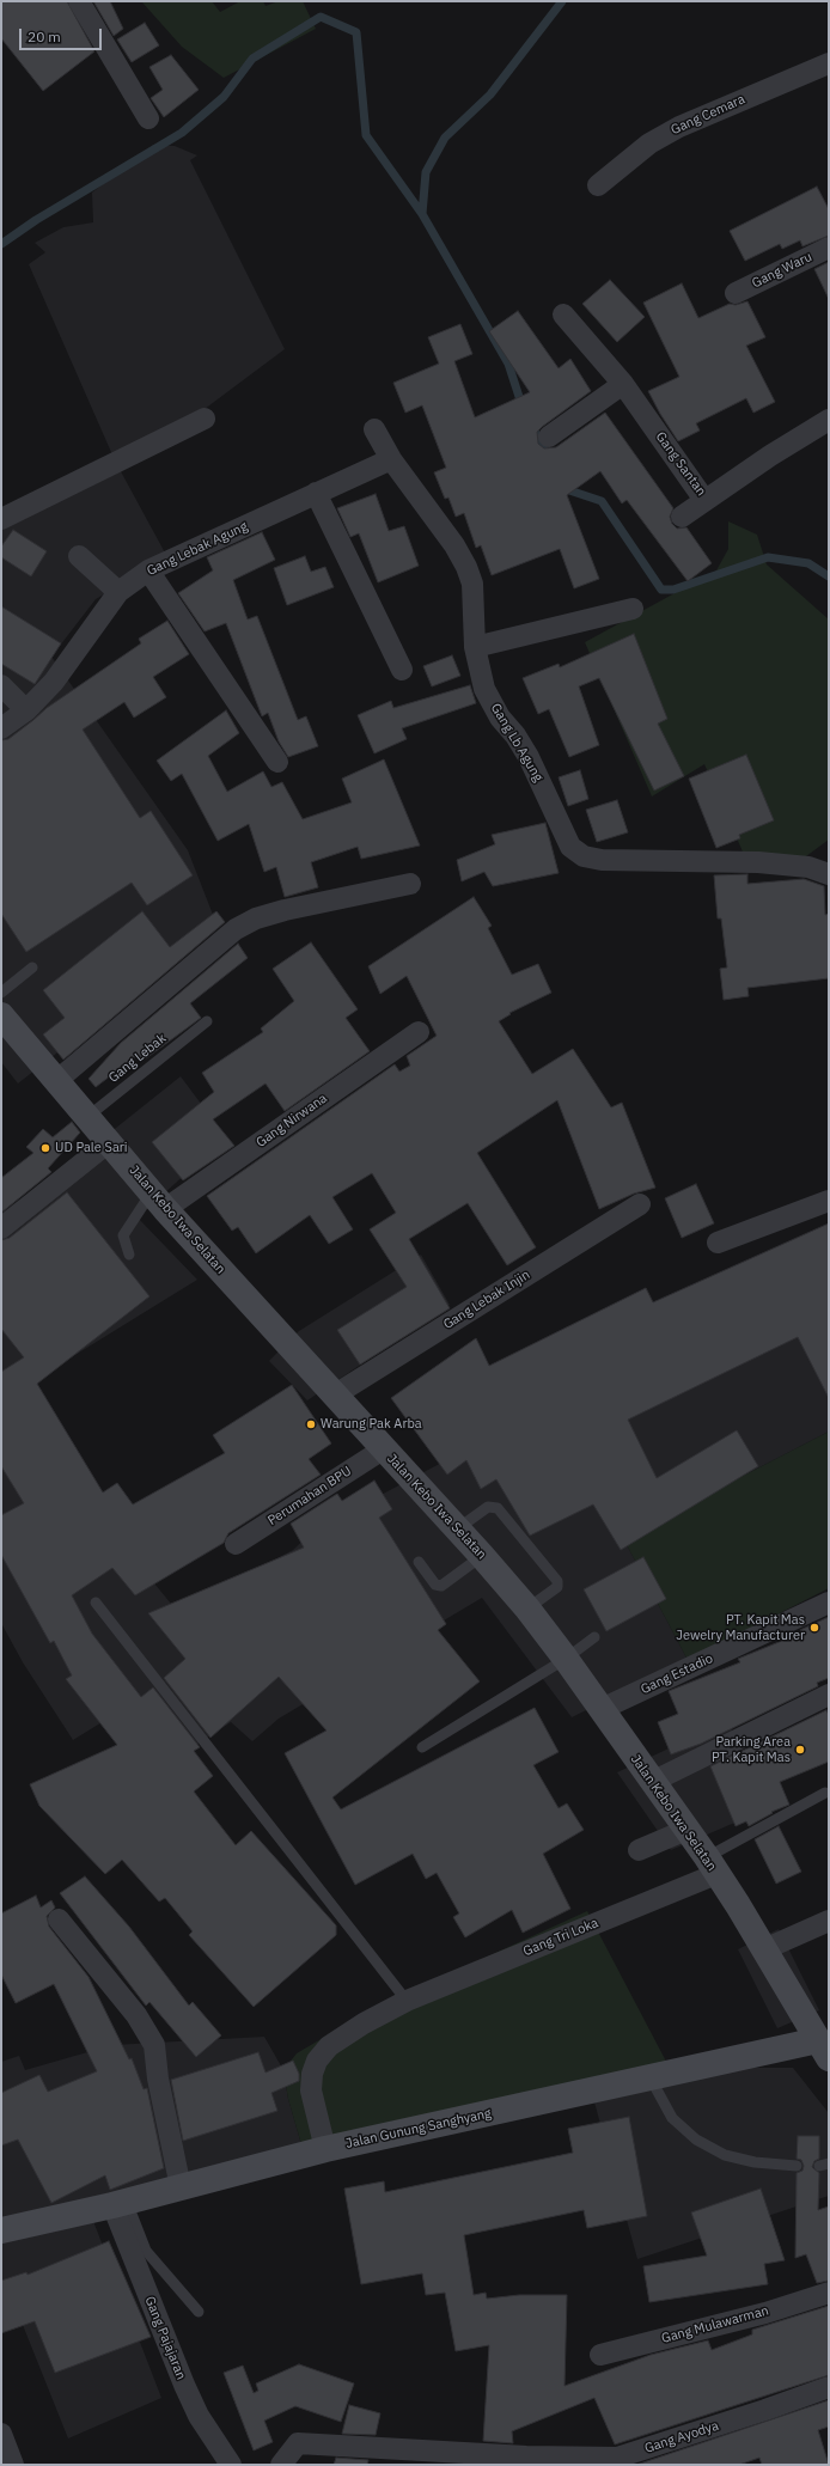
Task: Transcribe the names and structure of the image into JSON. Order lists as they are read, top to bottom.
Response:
{
  "streets": {
    "street": [
      "Gang Cemara",
      "Gang Waru",
      "Gang Santan",
      "Gang Lebak Agung",
      "Gang Lb Agung",
      "Gang Nirwana",
      "Jalan Kebo Iwa Selatan",
      "Gang Lebak Injin",
      "Perumahan BPU",
      "Gang Estadio",
      "Gang Tri Loka",
      "Jalan Gunung Sanghyang",
      "Gang Mulawarman",
      "Gang Pajajaran",
      "Gang Ayodya"
    ],
    "lane": ["Gang Lebak"]
  },
  "crossings": [
    ["Gang Lebak Agung", "Gang Lb Agung"],
    ["Gang Lebak", "Jalan Kebo Iwa Selatan"],
    ["Gang Nirwana", "Jalan Kebo Iwa Selatan"],
    ["Jalan Kebo Iwa Selatan", "Gang Lebak Injin"],
    ["Jalan Kebo Iwa Selatan", "Perumahan BPU"],
    ["Jalan Kebo Iwa Selatan", "Gang Estadio"],
    ["Jalan Kebo Iwa Selatan", "Gang Tri Loka"],
    ["Jalan Kebo Iwa Selatan", "Jalan Gunung Sanghyang"],
    ["Gang Tri Loka", "Jalan Gunung Sanghyang"],
    ["Jalan Gunung Sanghyang", "Gang Pajajaran"]
  ],
  "places": [
    "UD Pale Sari",
    "Warung Pak Arba",
    "PT. Kapit Mas Jewelry Manufacturer",
    "Parking Area PT. Kapit Mas"
  ],
  "scale_bar": "20 m"
}
